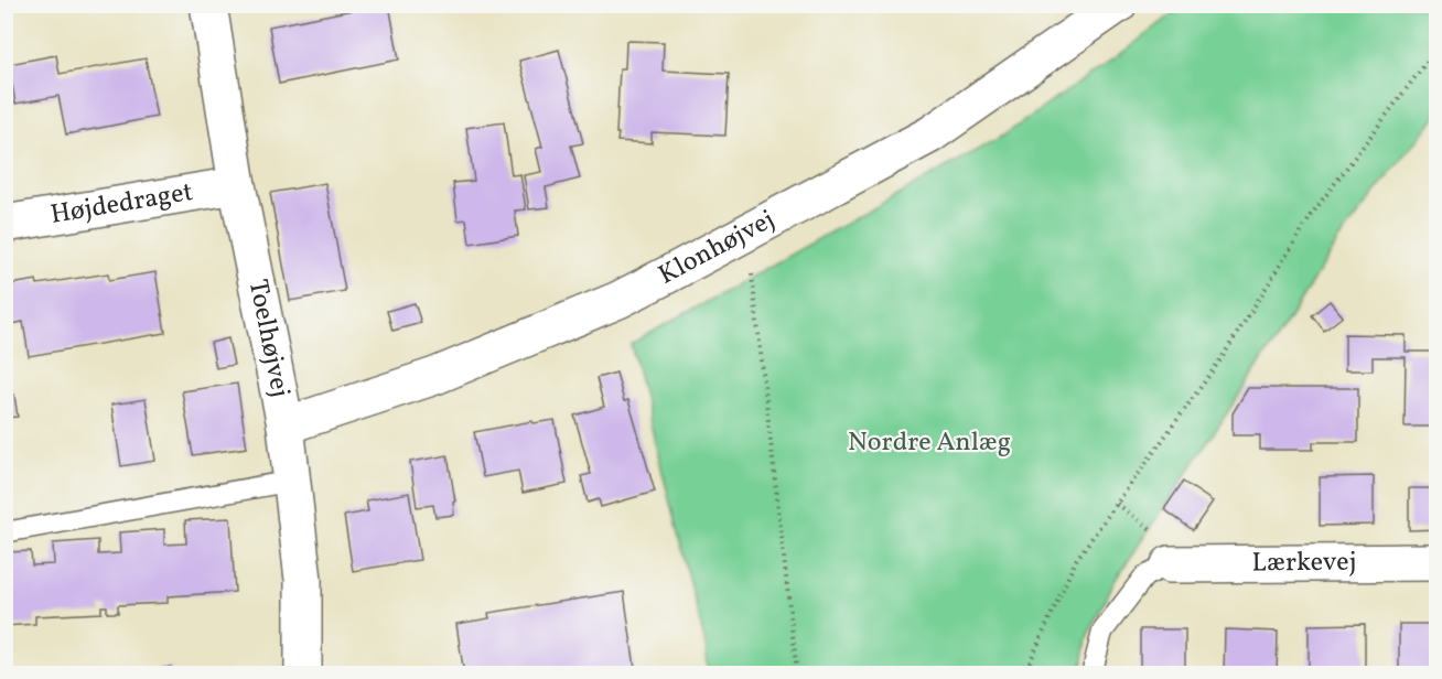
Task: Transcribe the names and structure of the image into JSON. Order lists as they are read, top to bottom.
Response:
{
  "streets": {
    "street": [
      "Højdedraget",
      "Klonhøjvej",
      "Toelhøjvej",
      "Lærkevej"
    ]
  },
  "crossings": [
    ["Højdedraget", "Toelhøjvej"],
    ["Klonhøjvej", "Toelhøjvej"]
  ],
  "parks": ["Nordre Anlæg"]
}
